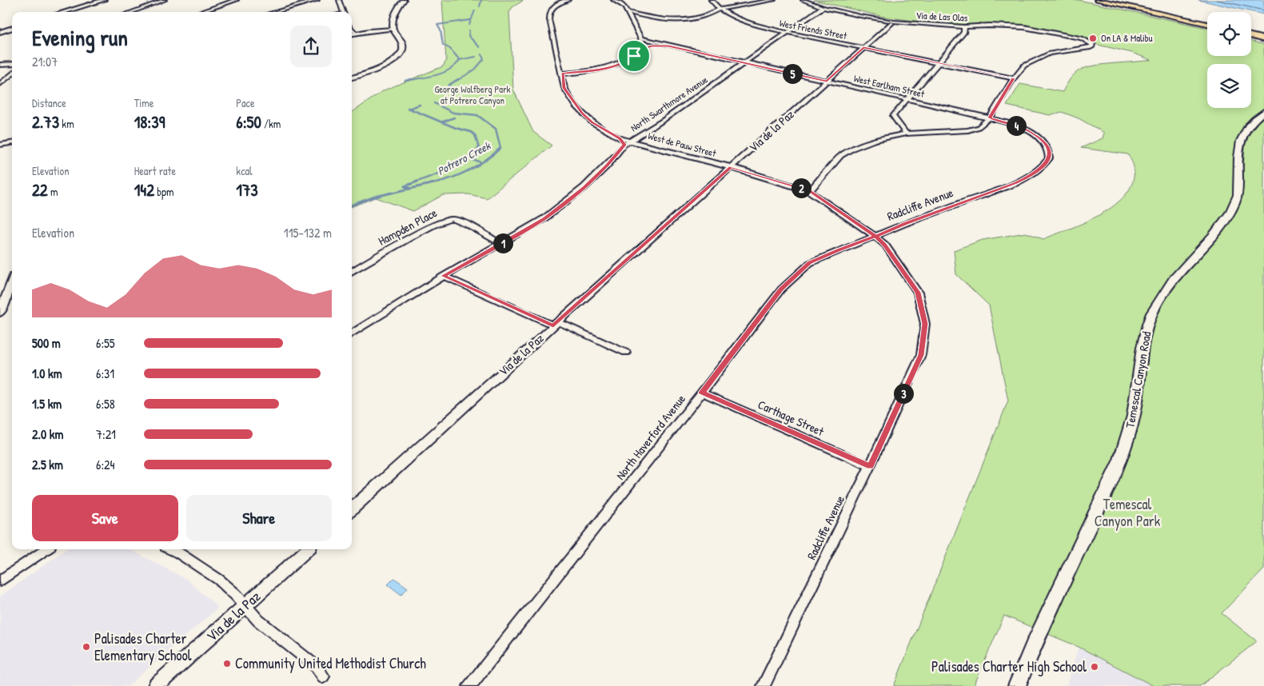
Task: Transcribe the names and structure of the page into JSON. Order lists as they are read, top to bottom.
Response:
{
  "streets": {
    "main road": ["Temescal Canyon Road"],
    "street": [
      "Via de Las Olas",
      "West Friends Street",
      "West Earlham Street",
      "North Swarthmore Avenue",
      "Via de la Paz",
      "West de Pauw Street",
      "Radcliffe Avenue",
      "Hampden Place",
      "Carthage Street",
      "North Haverford Avenue"
    ]
  },
  "crossings": [
    ["Via de Las Olas", "West Friends Street"],
    ["Via de Las Olas", "North Swarthmore Avenue"],
    ["West Friends Street", "North Swarthmore Avenue"],
    ["West Friends Street", "Via de la Paz"],
    ["West Earlham Street", "North Swarthmore Avenue"],
    ["West Earlham Street", "Via de la Paz"],
    ["West Earlham Street", "Radcliffe Avenue"],
    ["North Swarthmore Avenue", "West de Pauw Street"],
    ["North Swarthmore Avenue", "Hampden Place"],
    ["Via de la Paz", "West de Pauw Street"],
    ["West de Pauw Street", "Radcliffe Avenue"],
    ["West de Pauw Street", "North Haverford Avenue"],
    ["Radcliffe Avenue", "Carthage Street"],
    ["Radcliffe Avenue", "North Haverford Avenue"],
    ["Carthage Street", "North Haverford Avenue"]
  ],
  "water": ["Potrero Creek"],
  "parks": ["George Wolfberg Park at Potrero Canyon", "Temescal Canyon Park"],
  "places": [
    "On LA & Malibu",
    "Palisades Charter Elementary School",
    "Community United Methodist Church",
    "Palisades Charter High School"
  ],
  "page": {
    "heading": ["Evening run", "21:07"],
    "pins": [
      "5",
      "4",
      "2",
      "1",
      "3"
    ],
    "stats": [
      ["Distance", "2.73 km"],
      ["Time", "18:39"],
      ["Pace", "6:50 /km"],
      ["Elevation", "22 m"],
      ["Heart rate", "142 bpm"],
      ["kcal", "173"]
    ],
    "chart": ["Elevation", "115–132 m"],
    "list": [
      {
        "name": "500 m",
        "note": "6:55"
      },
      {
        "name": "1.0 km",
        "note": "6:31"
      },
      {
        "name": "1.5 km",
        "note": "6:58"
      },
      {
        "name": "2.0 km",
        "note": "7:21"
      },
      {
        "name": "2.5 km",
        "note": "6:24"
      }
    ],
    "buttons": ["Save", "Share"]
  }
}
